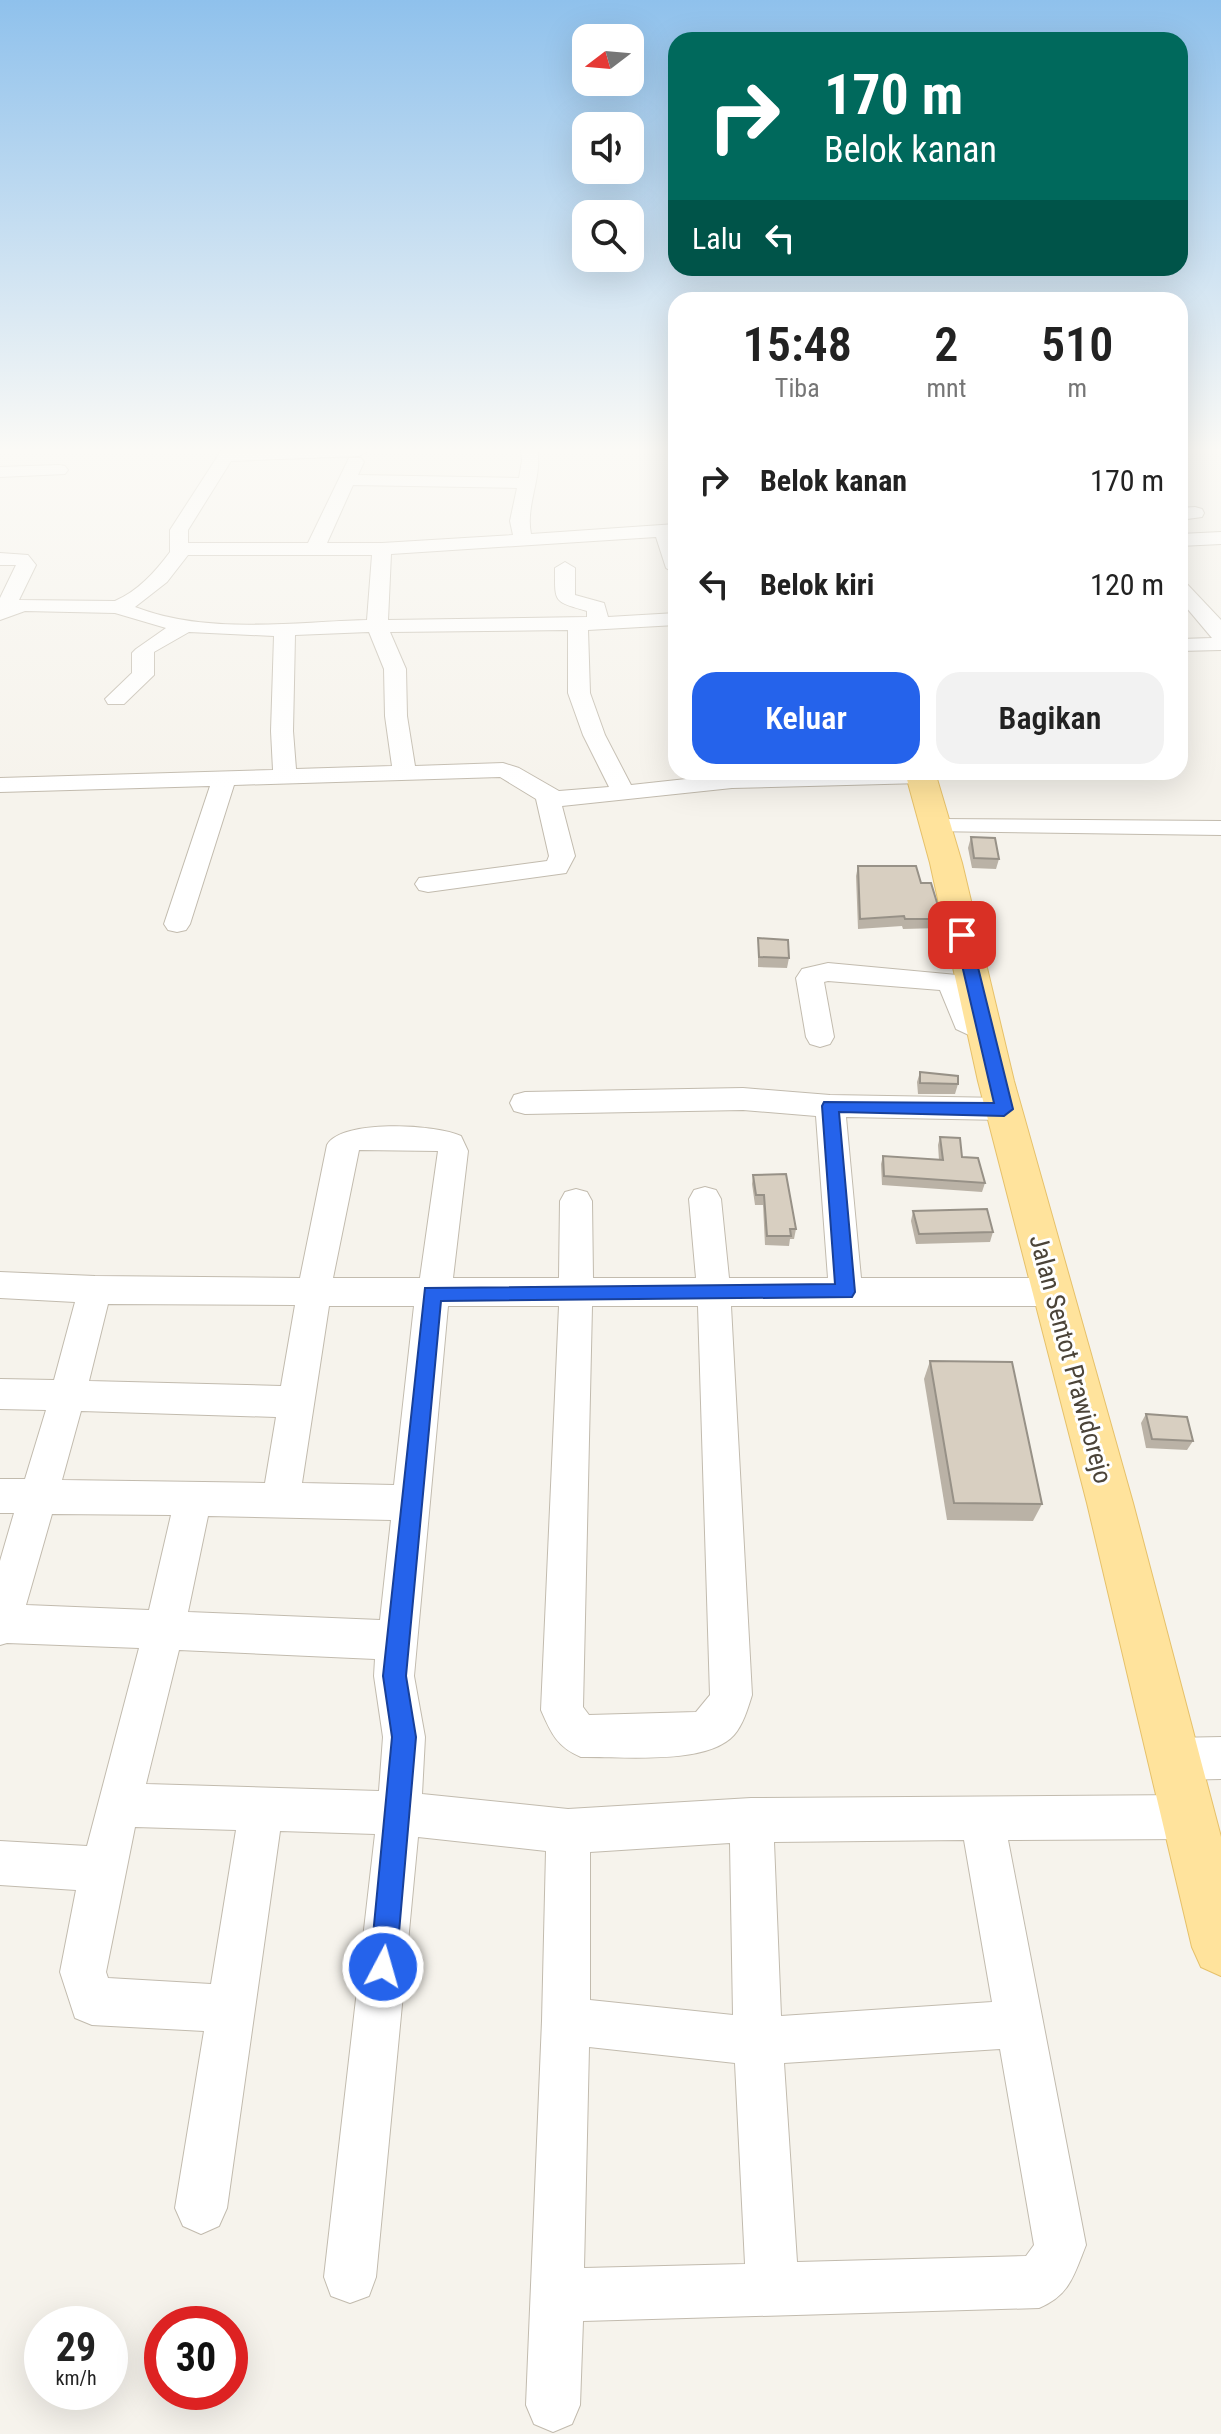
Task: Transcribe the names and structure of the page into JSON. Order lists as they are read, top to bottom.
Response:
{
  "streets": {
    "main road": ["Jalan Sentot Prawidorejo"]
  },
  "north": "left",
  "page": {
    "turn": ["170 m", "Belok kanan"],
    "then": "Lalu",
    "eta": [
      "15:48",
      "Tiba",
      "2",
      "mnt",
      "510",
      "m"
    ],
    "list": [
      {
        "name": "Belok kanan",
        "value": "170 m"
      },
      {
        "name": "Belok kiri",
        "value": "120 m"
      }
    ],
    "buttons": ["Keluar", "Bagikan"],
    "speed": "29 km/h",
    "limit": "30"
  }
}
